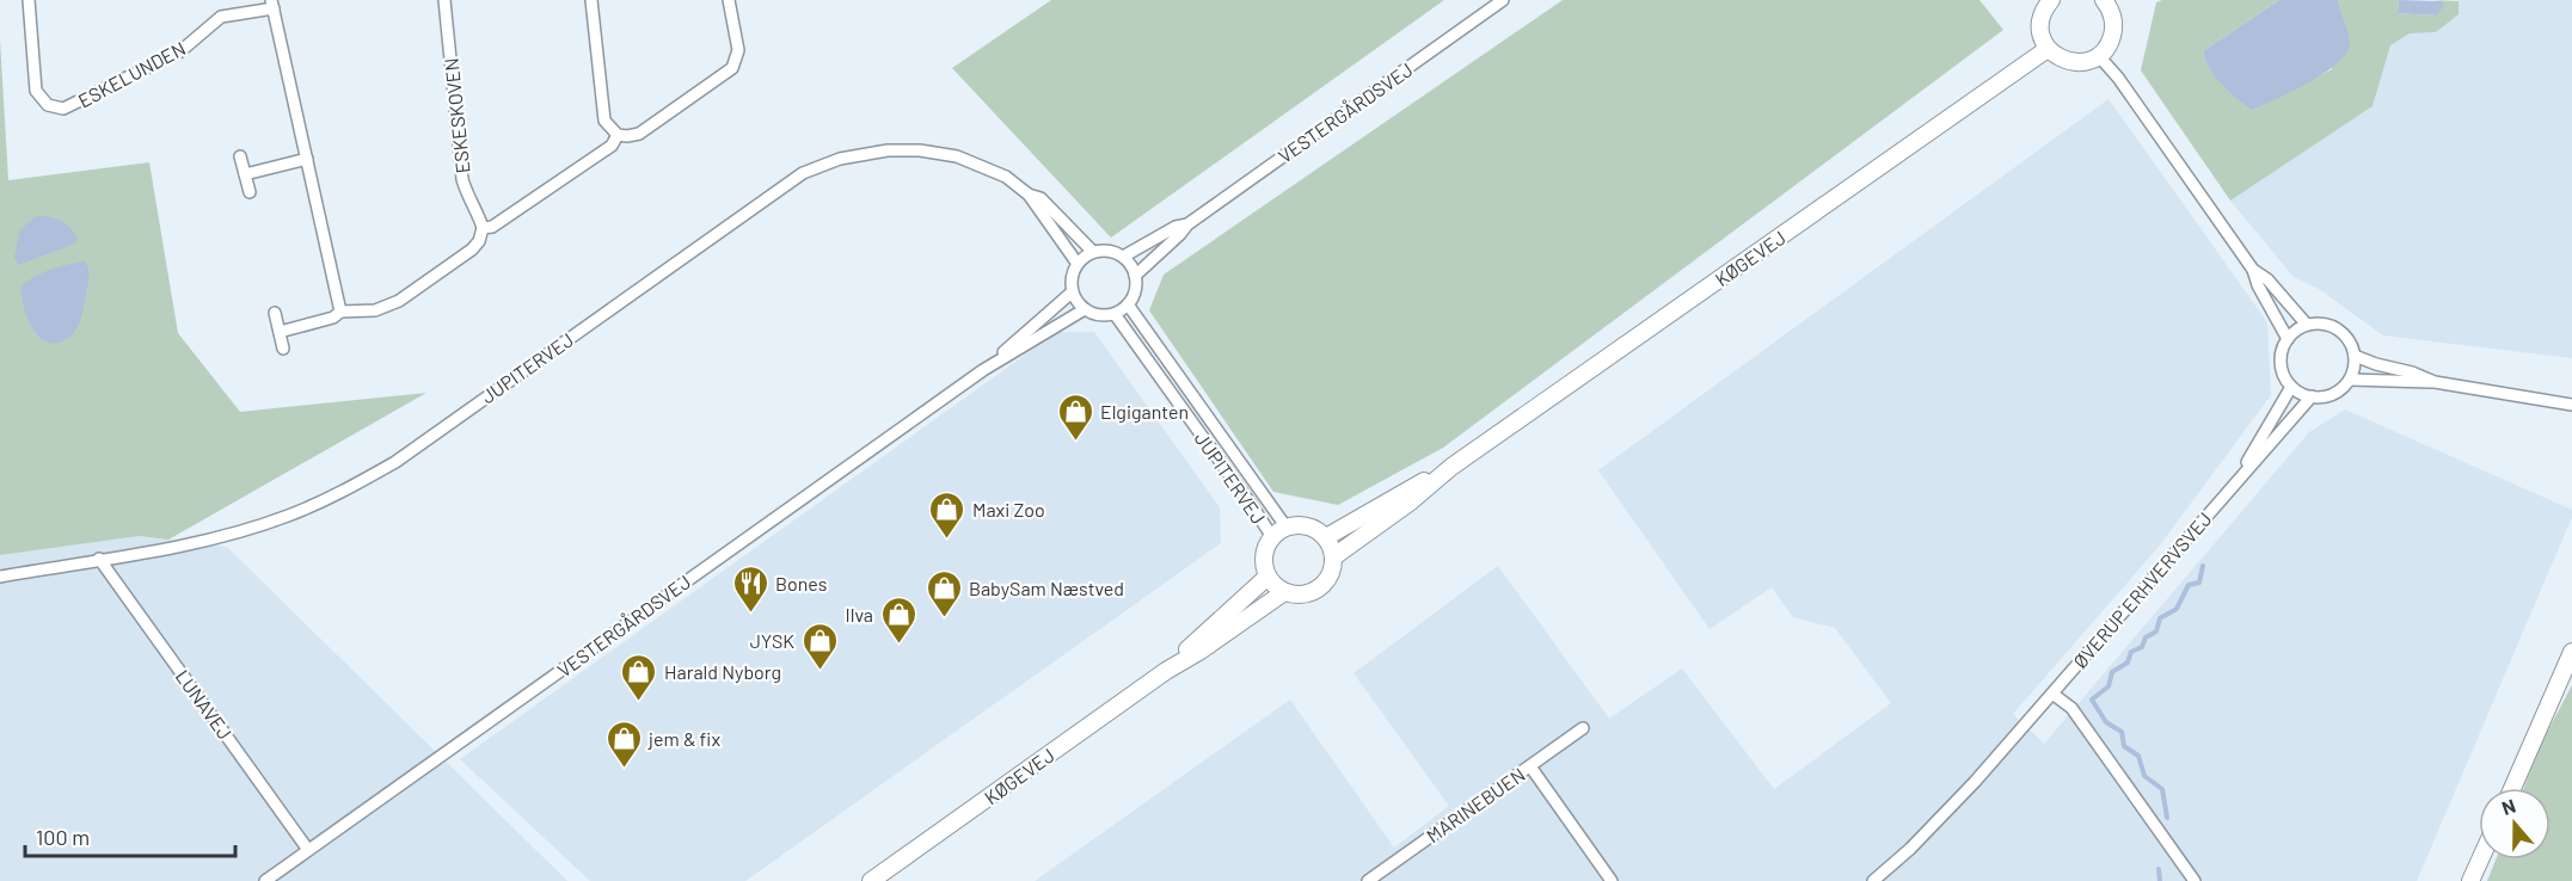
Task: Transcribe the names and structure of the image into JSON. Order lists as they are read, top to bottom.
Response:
{
  "streets": {
    "street": [
      "ESKELUNDEN",
      "VESTERGÅRDSVEJ",
      "ESKESKOVEN",
      "KØGEVEJ",
      "JUPITERVEJ",
      "ØVERUP ERHVERVSVEJ",
      "LUNAVEJ",
      "MARINEBUEN"
    ]
  },
  "crossings": [
    ["VESTERGÅRDSVEJ", "JUPITERVEJ"],
    ["VESTERGÅRDSVEJ", "LUNAVEJ"],
    ["KØGEVEJ", "JUPITERVEJ"],
    ["JUPITERVEJ", "LUNAVEJ"]
  ],
  "places": {
    "shop": [
      "Elgiganten",
      "Maxi Zoo",
      "BabySam Næstved",
      "Ilva",
      "JYSK",
      "Harald Nyborg",
      "jem & fix"
    ],
    "restaurant": ["Bones"]
  },
  "scale_bar": "100 m",
  "north": "top"
}
